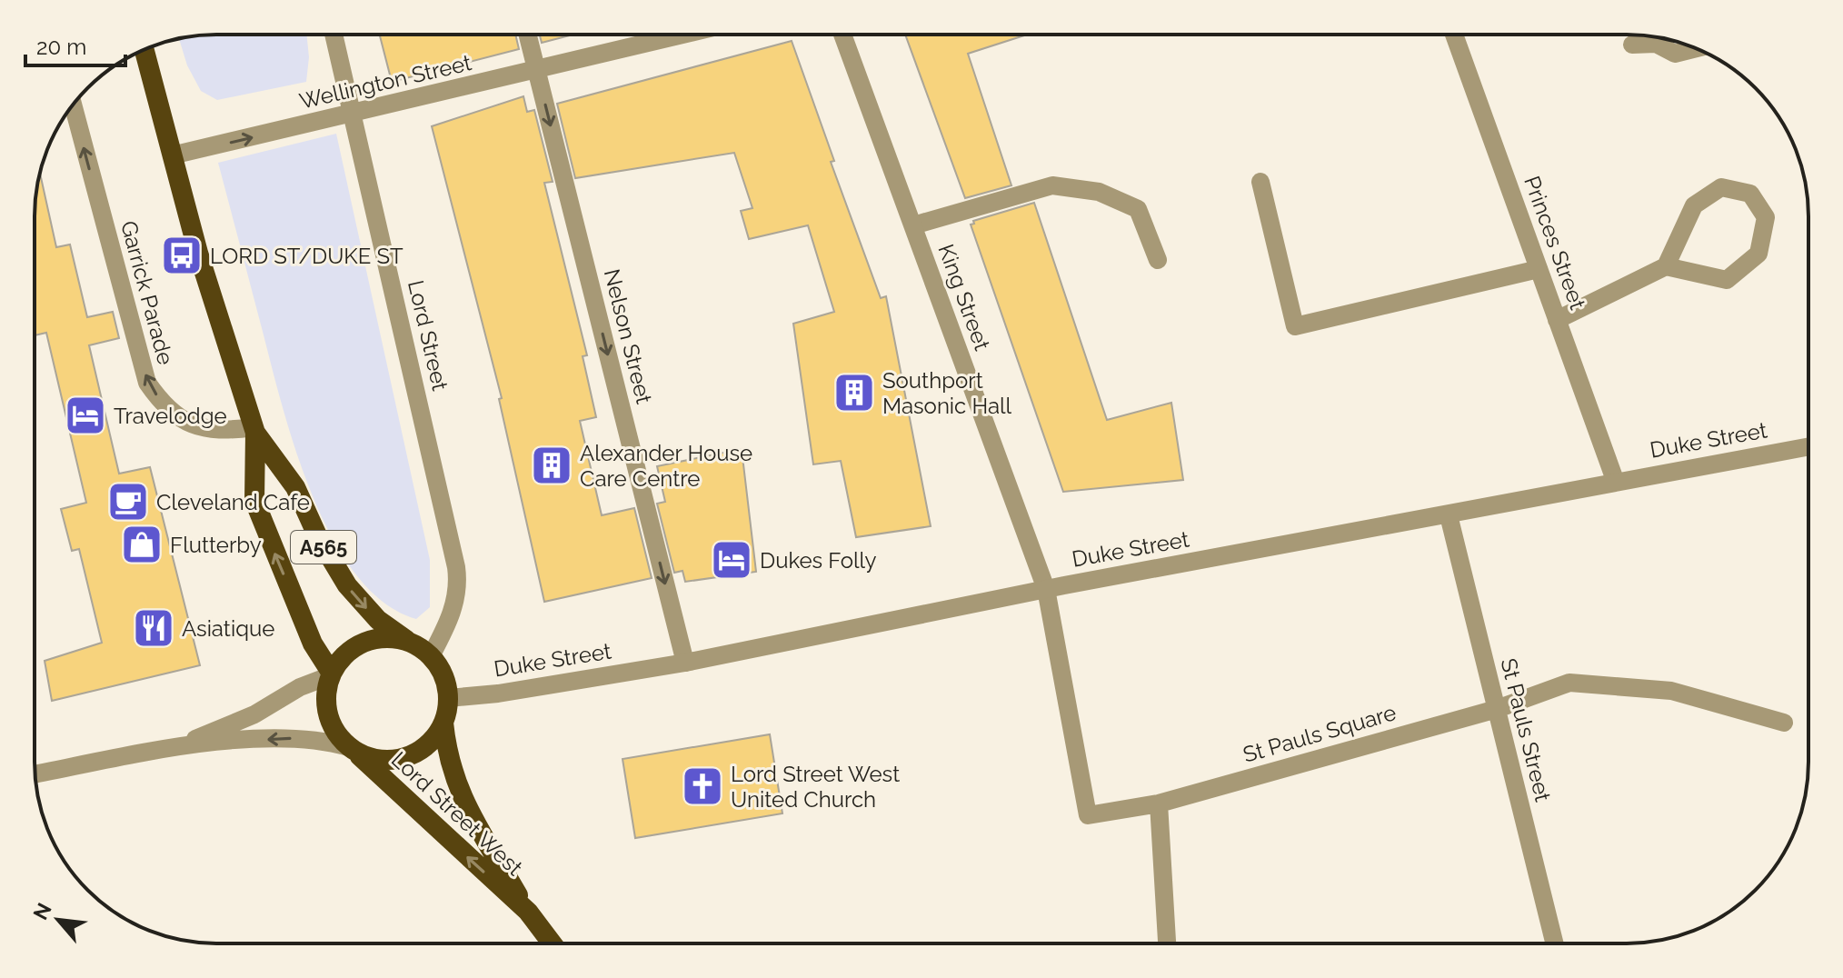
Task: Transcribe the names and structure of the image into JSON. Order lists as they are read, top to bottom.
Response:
{
  "streets": {
    "highway": ["A565", "Lord Street West"],
    "street": [
      "Wellington Street",
      "Princes Street",
      "Garrick Parade",
      "King Street",
      "Lord Street",
      "Nelson Street",
      "Duke Street",
      "St Pauls Street",
      "St Pauls Square"
    ]
  },
  "crossings": [
    ["Wellington Street", "Lord Street"],
    ["Wellington Street", "Nelson Street"],
    ["Wellington Street", "A565"],
    ["Princes Street", "Duke Street"],
    ["Garrick Parade", "A565"],
    ["King Street", "Duke Street"],
    ["King Street", "St Pauls Square"],
    ["Lord Street", "Duke Street"],
    ["Lord Street", "A565"],
    ["Lord Street", "Lord Street West"],
    ["Nelson Street", "Duke Street"],
    ["Duke Street", "A565"],
    ["Duke Street", "St Pauls Street"],
    ["Duke Street", "St Pauls Square"],
    ["Duke Street", "Lord Street West"],
    ["A565", "Lord Street West"],
    ["St Pauls Street", "St Pauls Square"]
  ],
  "one_way": ["Wellington Street", "Garrick Parade", "Nelson Street"],
  "places": {
    "bus stop": ["LORD ST/DUKE ST"],
    "building": ["Southport Masonic Hall", "Alexander House Care Centre"],
    "hotel": ["Travelodge", "Dukes Folly"],
    "cafe": ["Cleveland Cafe"],
    "shop": ["Flutterby"],
    "restaurant": ["Asiatique"],
    "church": ["Lord Street West United Church"]
  },
  "scale_bar": "20 m",
  "north": "top left"
}
